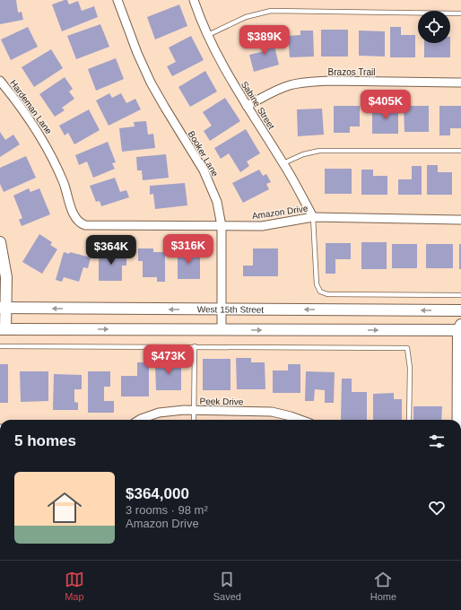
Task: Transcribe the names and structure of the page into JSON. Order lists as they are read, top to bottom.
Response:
{
  "streets": {
    "main road": ["West 15th Street"],
    "street": [
      "Brazos Trail",
      "Sabine Street",
      "Hardeman Lane",
      "Booker Lane",
      "Amazon Drive",
      "Peek Drive"
    ]
  },
  "crossings": [
    ["Brazos Trail", "Sabine Street"],
    ["Sabine Street", "Amazon Drive"],
    ["Hardeman Lane", "Amazon Drive"],
    ["Booker Lane", "Amazon Drive"],
    ["Booker Lane", "West 15th Street"]
  ],
  "page": {
    "price": [
      "$389K",
      "$405K",
      "$316K",
      "$364K",
      "$473K"
    ],
    "heading": "5 homes",
    "list": [
      {
        "name": "$364,000",
        "note": "3 rooms · 98 m² · Amazon Drive"
      }
    ],
    "tabs": ["Map", "Saved", "Home"]
  }
}
